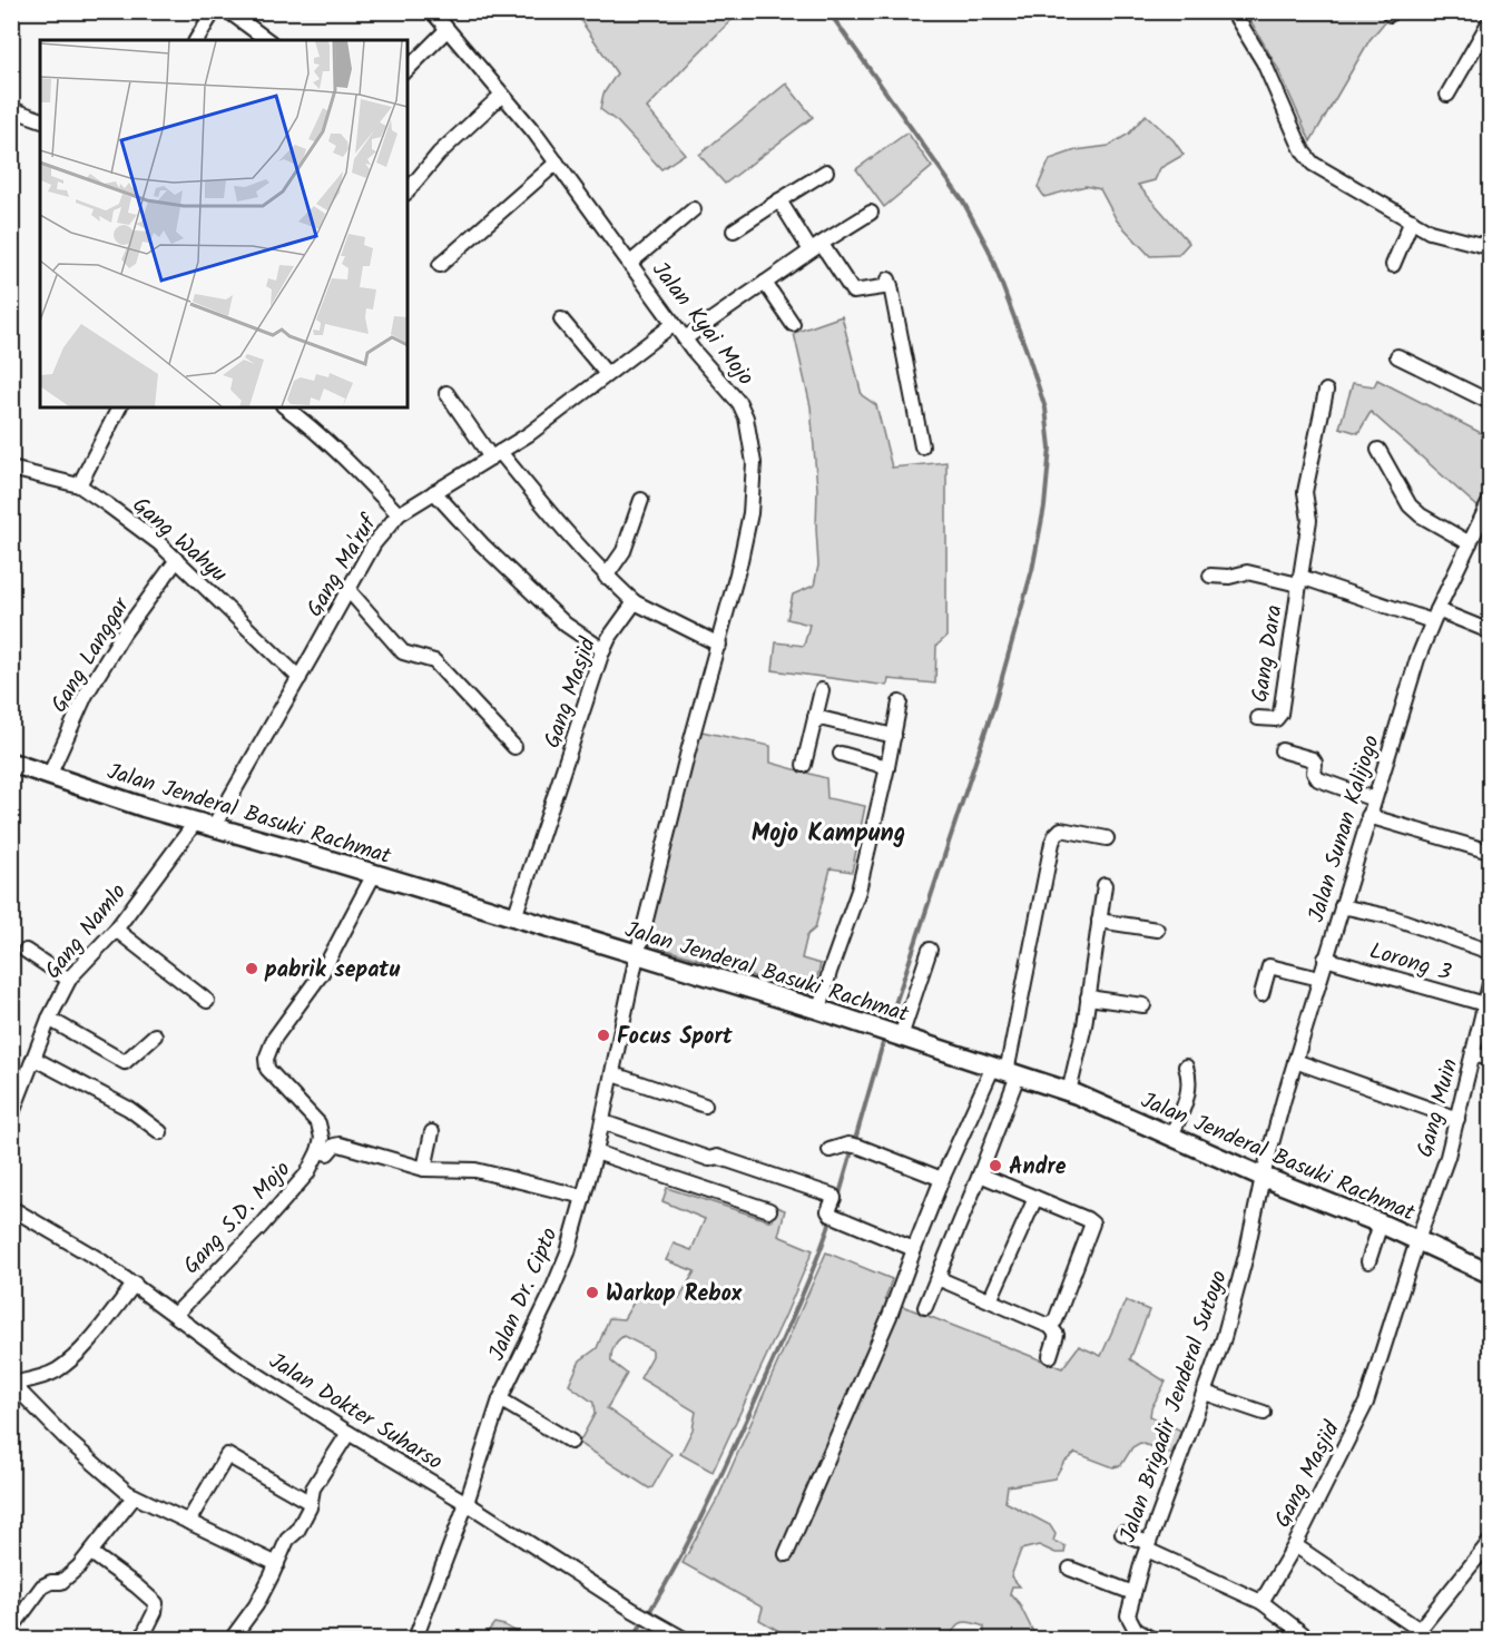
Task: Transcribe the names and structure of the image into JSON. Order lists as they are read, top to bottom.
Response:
{
  "streets": {
    "main road": ["Jalan Jenderal Basuki Rachmat"],
    "street": [
      "Jalan Kyai Mojo",
      "Gang Wahyu",
      "Gang Ma'ruf",
      "Gang Dara",
      "Gang Langgar",
      "Gang Masjid",
      "Jalan Sunan Kalijogo",
      "Gang Namlo",
      "Lorong 3",
      "Gang Muin",
      "Gang S.D. Mojo",
      "Jalan Dr. Cipto",
      "Jalan Brigadir Jenderal Sutoyo",
      "Jalan Dokter Suharso"
    ]
  },
  "crossings": [
    ["Jalan Kyai Mojo", "Gang Ma'ruf"],
    ["Jalan Kyai Mojo", "Jalan Jenderal Basuki Rachmat"],
    ["Jalan Kyai Mojo", "Jalan Dr. Cipto"],
    ["Gang Wahyu", "Gang Ma'ruf"],
    ["Gang Wahyu", "Gang Langgar"],
    ["Gang Ma'ruf", "Jalan Jenderal Basuki Rachmat"],
    ["Gang Ma'ruf", "Gang Namlo"],
    ["Gang Langgar", "Jalan Jenderal Basuki Rachmat"],
    ["Gang Masjid", "Jalan Jenderal Basuki Rachmat"],
    ["Gang Masjid", "Gang Muin"],
    ["Jalan Jenderal Basuki Rachmat", "Jalan Sunan Kalijogo"],
    ["Jalan Jenderal Basuki Rachmat", "Gang Namlo"],
    ["Jalan Jenderal Basuki Rachmat", "Gang Muin"],
    ["Jalan Jenderal Basuki Rachmat", "Gang S.D. Mojo"],
    ["Jalan Jenderal Basuki Rachmat", "Jalan Dr. Cipto"],
    ["Jalan Jenderal Basuki Rachmat", "Jalan Brigadir Jenderal Sutoyo"],
    ["Jalan Sunan Kalijogo", "Lorong 3"],
    ["Jalan Sunan Kalijogo", "Jalan Brigadir Jenderal Sutoyo"],
    ["Lorong 3", "Gang Muin"],
    ["Gang S.D. Mojo", "Jalan Dokter Suharso"],
    ["Jalan Dr. Cipto", "Jalan Dokter Suharso"]
  ],
  "districts": ["Mojo Kampung"],
  "places": [
    "pabrik sepatu",
    "Focus Sport",
    "Andre",
    "Warkop Rebox"
  ]
}
